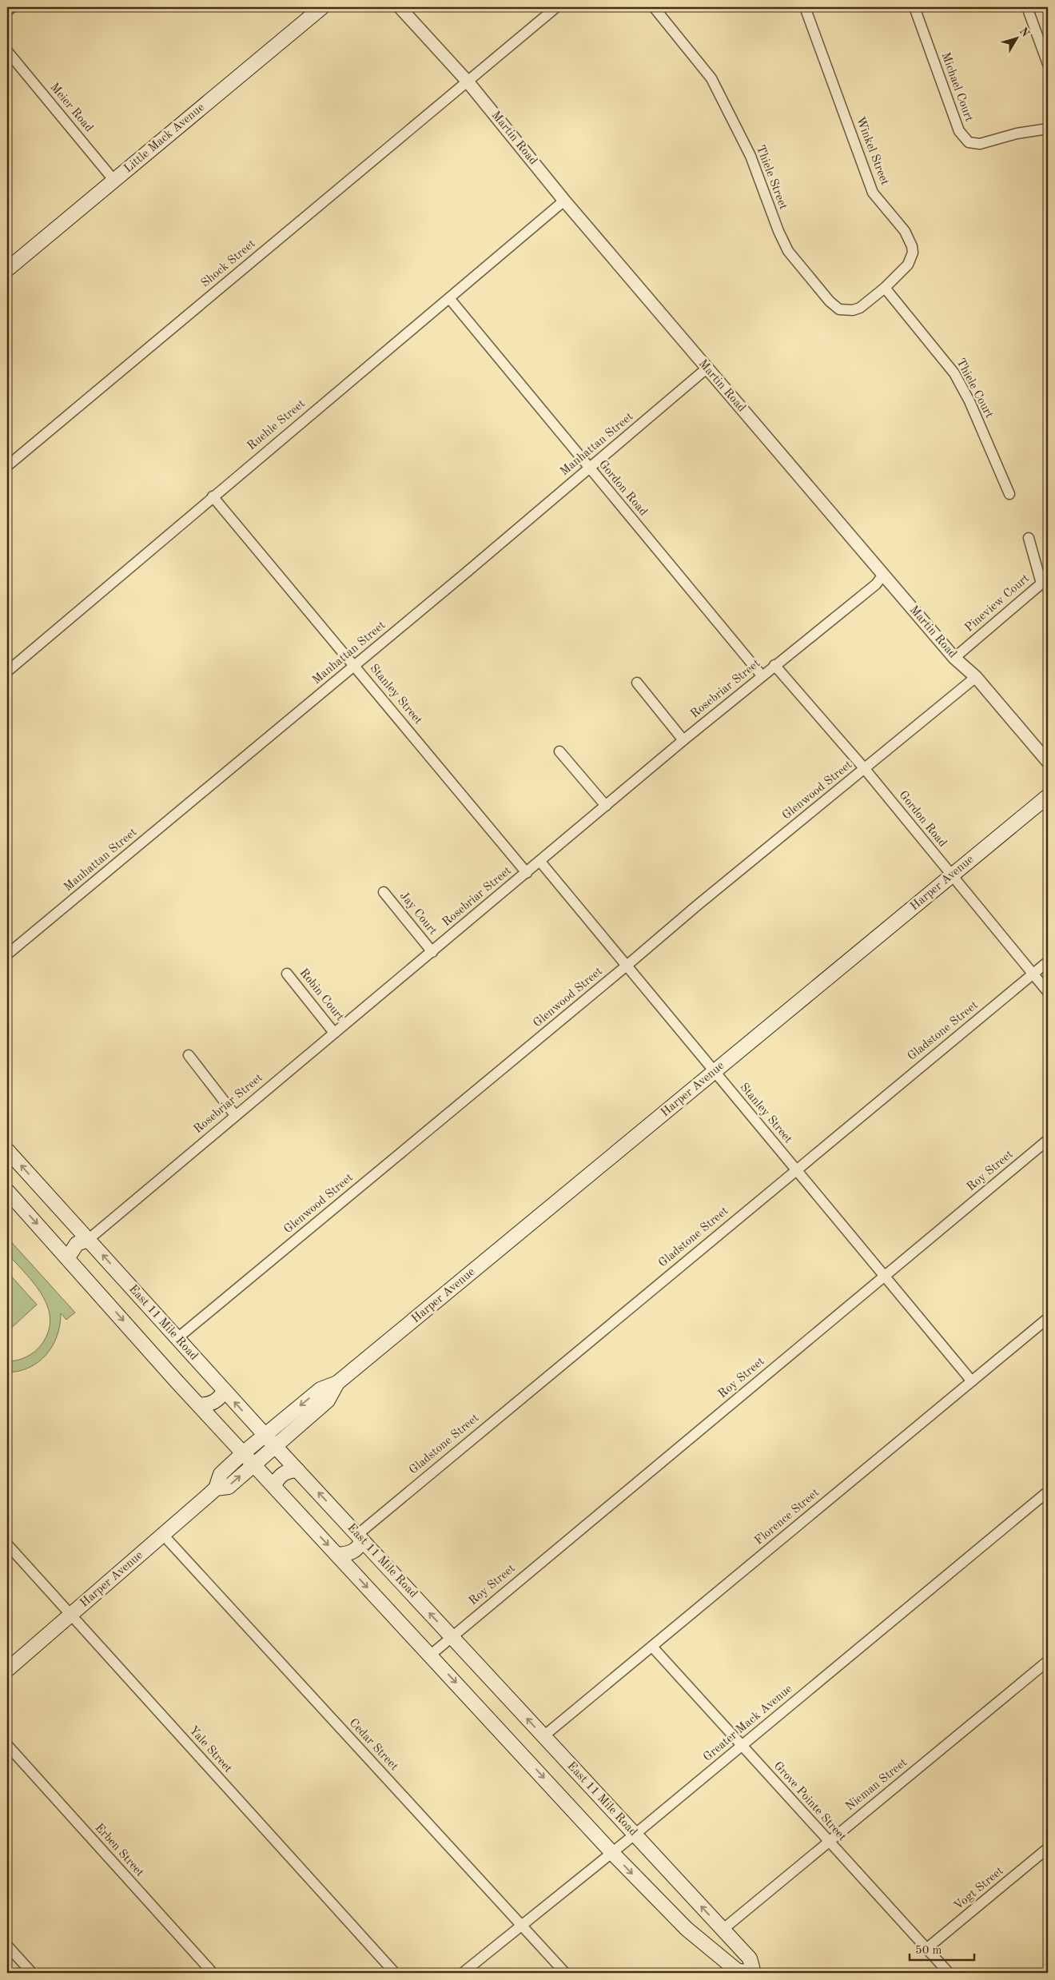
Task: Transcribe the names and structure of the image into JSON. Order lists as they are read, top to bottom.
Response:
{
  "streets": {
    "main road": ["Little Mack Avenue", "Harper Avenue", "East 11 Mile Road"],
    "street": [
      "Michael Court",
      "Meier Road",
      "Martin Road",
      "Winkel Street",
      "Thiele Street",
      "Shock Street",
      "Thiele Court",
      "Ruehle Street",
      "Manhattan Street",
      "Gordon Road",
      "Pineview Court",
      "Rosebriar Street",
      "Stanley Street",
      "Glenwood Street",
      "Jay Court",
      "Robin Court",
      "Gladstone Street",
      "Roy Street",
      "Florence Street",
      "Greater Mack Avenue",
      "Cedar Street",
      "Yale Street",
      "Nieman Street",
      "Grove Pointe Street",
      "Erben Street",
      "Vogt Street"
    ]
  },
  "crossings": [
    ["Meier Road", "Little Mack Avenue"],
    ["Martin Road", "Shock Street"],
    ["Martin Road", "Ruehle Street"],
    ["Martin Road", "Manhattan Street"],
    ["Martin Road", "Pineview Court"],
    ["Martin Road", "Rosebriar Street"],
    ["Martin Road", "Glenwood Street"],
    ["Winkel Street", "Thiele Street"],
    ["Winkel Street", "Thiele Court"],
    ["Thiele Street", "Thiele Court"],
    ["Ruehle Street", "Gordon Road"],
    ["Ruehle Street", "Stanley Street"],
    ["Manhattan Street", "Gordon Road"],
    ["Manhattan Street", "Stanley Street"],
    ["Gordon Road", "Rosebriar Street"],
    ["Gordon Road", "Glenwood Street"],
    ["Gordon Road", "Harper Avenue"],
    ["Gordon Road", "Gladstone Street"],
    ["Rosebriar Street", "Stanley Street"],
    ["Rosebriar Street", "Jay Court"],
    ["Rosebriar Street", "Robin Court"],
    ["Rosebriar Street", "East 11 Mile Road"],
    ["Stanley Street", "Glenwood Street"],
    ["Stanley Street", "Harper Avenue"],
    ["Stanley Street", "Gladstone Street"],
    ["Stanley Street", "Roy Street"],
    ["Stanley Street", "Florence Street"],
    ["Glenwood Street", "East 11 Mile Road"],
    ["Harper Avenue", "East 11 Mile Road"],
    ["Harper Avenue", "Cedar Street"],
    ["Harper Avenue", "Yale Street"],
    ["Gladstone Street", "East 11 Mile Road"],
    ["Roy Street", "East 11 Mile Road"],
    ["East 11 Mile Road", "Florence Street"],
    ["East 11 Mile Road", "Greater Mack Avenue"],
    ["East 11 Mile Road", "Nieman Street"],
    ["Florence Street", "Grove Pointe Street"],
    ["Greater Mack Avenue", "Cedar Street"],
    ["Greater Mack Avenue", "Grove Pointe Street"],
    ["Nieman Street", "Grove Pointe Street"],
    ["Grove Pointe Street", "Vogt Street"]
  ],
  "scale_bar": "50 m",
  "north": "top right"
}
